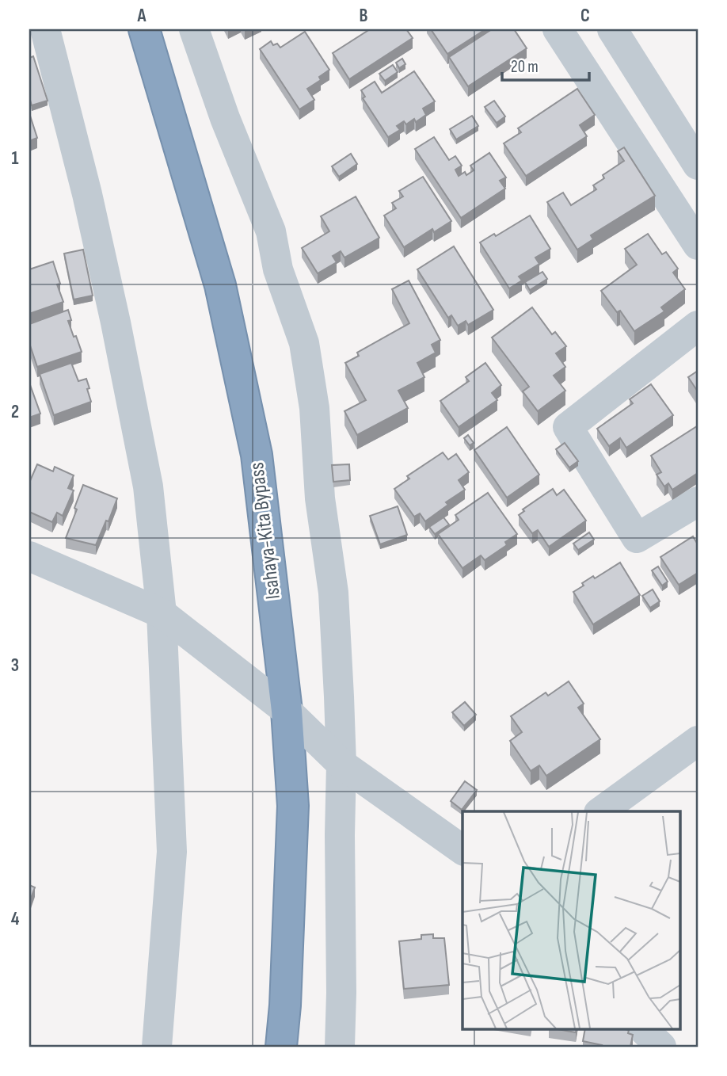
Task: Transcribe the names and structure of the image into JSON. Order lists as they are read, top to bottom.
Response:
{
  "streets": {
    "highway": ["Isahaya-Kita Bypass"]
  },
  "scale_bar": "20 m",
  "grid": {
    "columns": ["A", "B", "C"],
    "rows": [
      "1",
      "2",
      "3",
      "4"
    ]
  }
}
